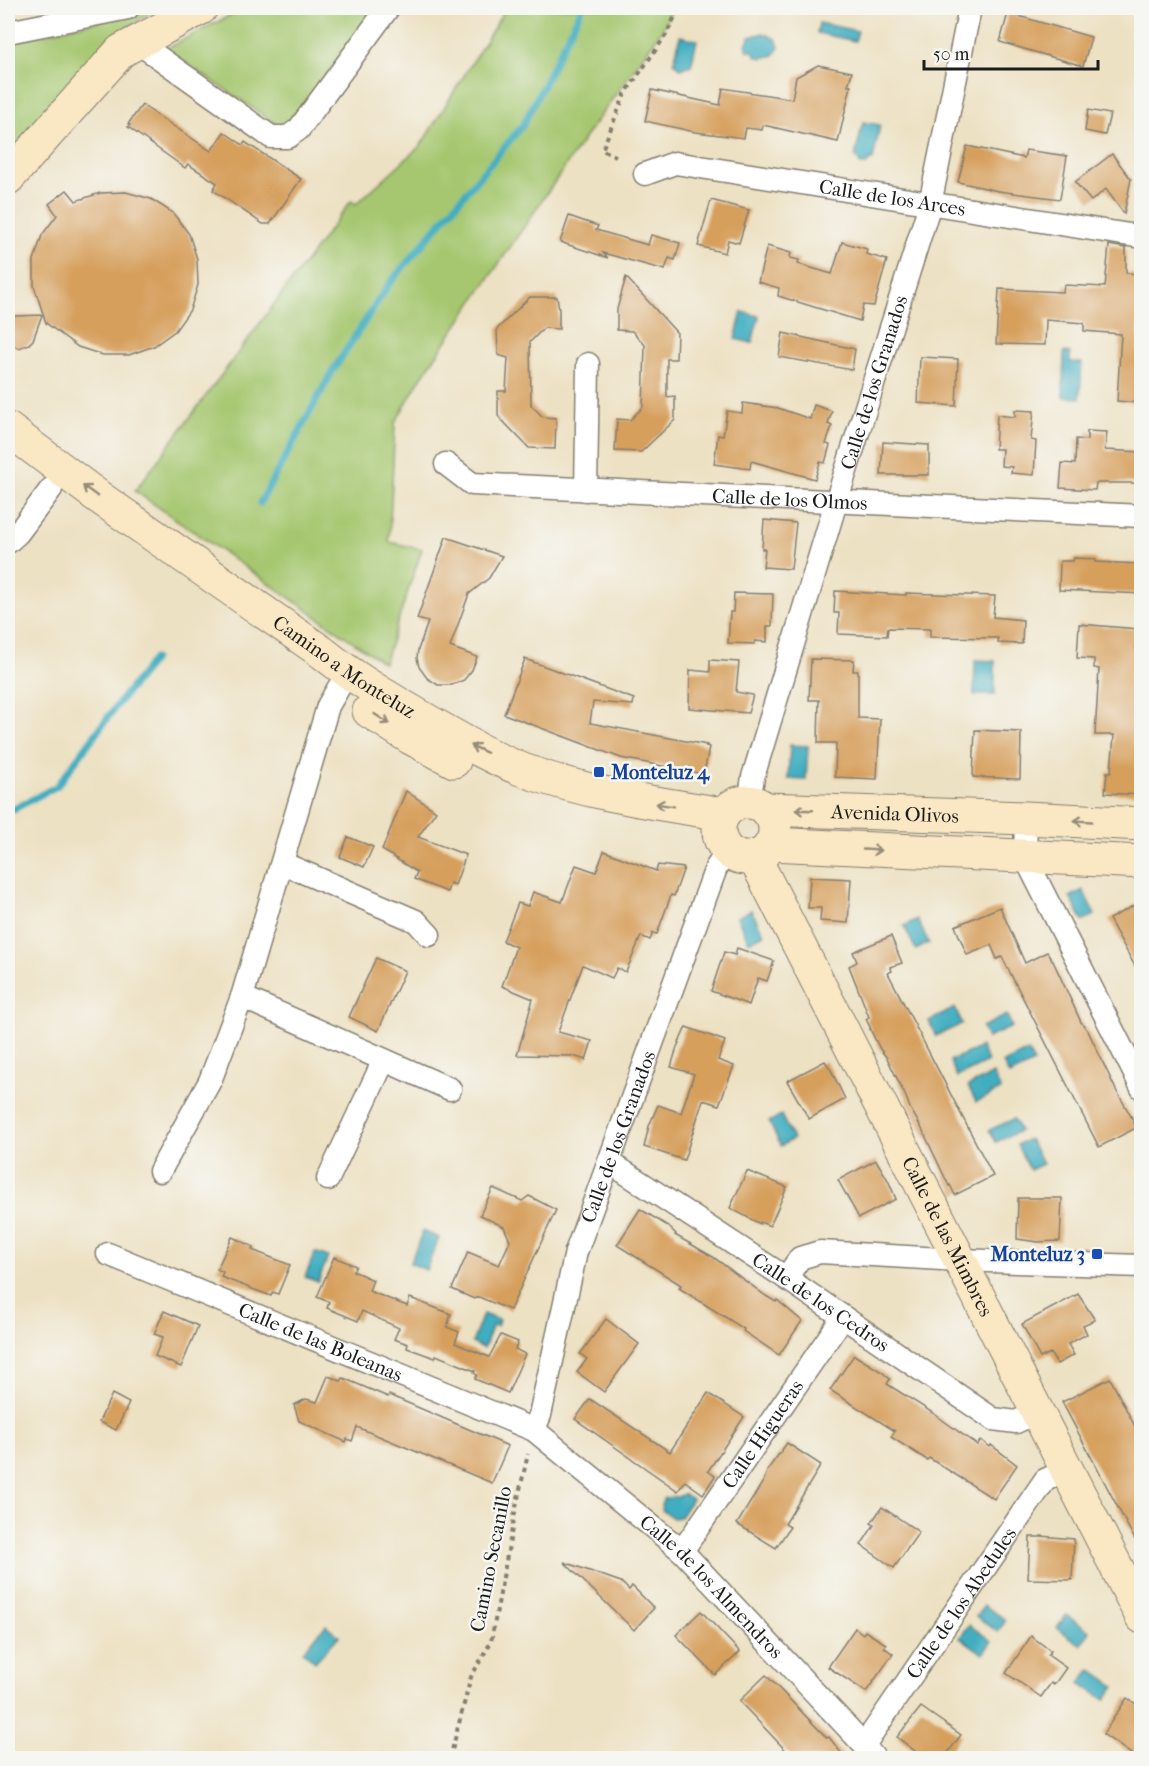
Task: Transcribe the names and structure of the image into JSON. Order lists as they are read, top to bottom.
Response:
{
  "streets": {
    "street": [
      "Calle de los Arces",
      "Calle de los Granados",
      "Calle de los Olmos",
      "Camino a Monteluz",
      "Avenida Olivos",
      "Calle de las Mimbres",
      "Calle de los Cedros",
      "Calle de las Boleanas",
      "Calle Higueras",
      "Calle de los Almendros",
      "Calle de los Abedules"
    ],
    "path": ["Camino Secanillo"]
  },
  "crossings": [
    ["Calle de los Arces", "Calle de los Granados"],
    ["Calle de los Granados", "Calle de los Olmos"],
    ["Calle de los Granados", "Camino a Monteluz"],
    ["Calle de los Granados", "Avenida Olivos"],
    ["Calle de los Granados", "Calle de las Mimbres"],
    ["Calle de los Granados", "Calle de los Cedros"],
    ["Calle de los Granados", "Calle de las Boleanas"],
    ["Calle de los Granados", "Camino Secanillo"],
    ["Calle de los Granados", "Calle de los Almendros"],
    ["Camino a Monteluz", "Avenida Olivos"],
    ["Camino a Monteluz", "Calle de las Mimbres"],
    ["Avenida Olivos", "Calle de las Mimbres"],
    ["Calle de las Mimbres", "Calle de los Cedros"],
    ["Calle de las Mimbres", "Calle de los Abedules"],
    ["Calle de los Cedros", "Calle Higueras"],
    ["Calle de las Boleanas", "Camino Secanillo"],
    ["Calle de las Boleanas", "Calle de los Almendros"],
    ["Calle Higueras", "Calle de los Almendros"],
    ["Camino Secanillo", "Calle de los Almendros"],
    ["Calle de los Almendros", "Calle de los Abedules"]
  ],
  "places": {
    "transit": ["Monteluz 4", "Monteluz 3"]
  },
  "scale_bar": "50 m"
}
